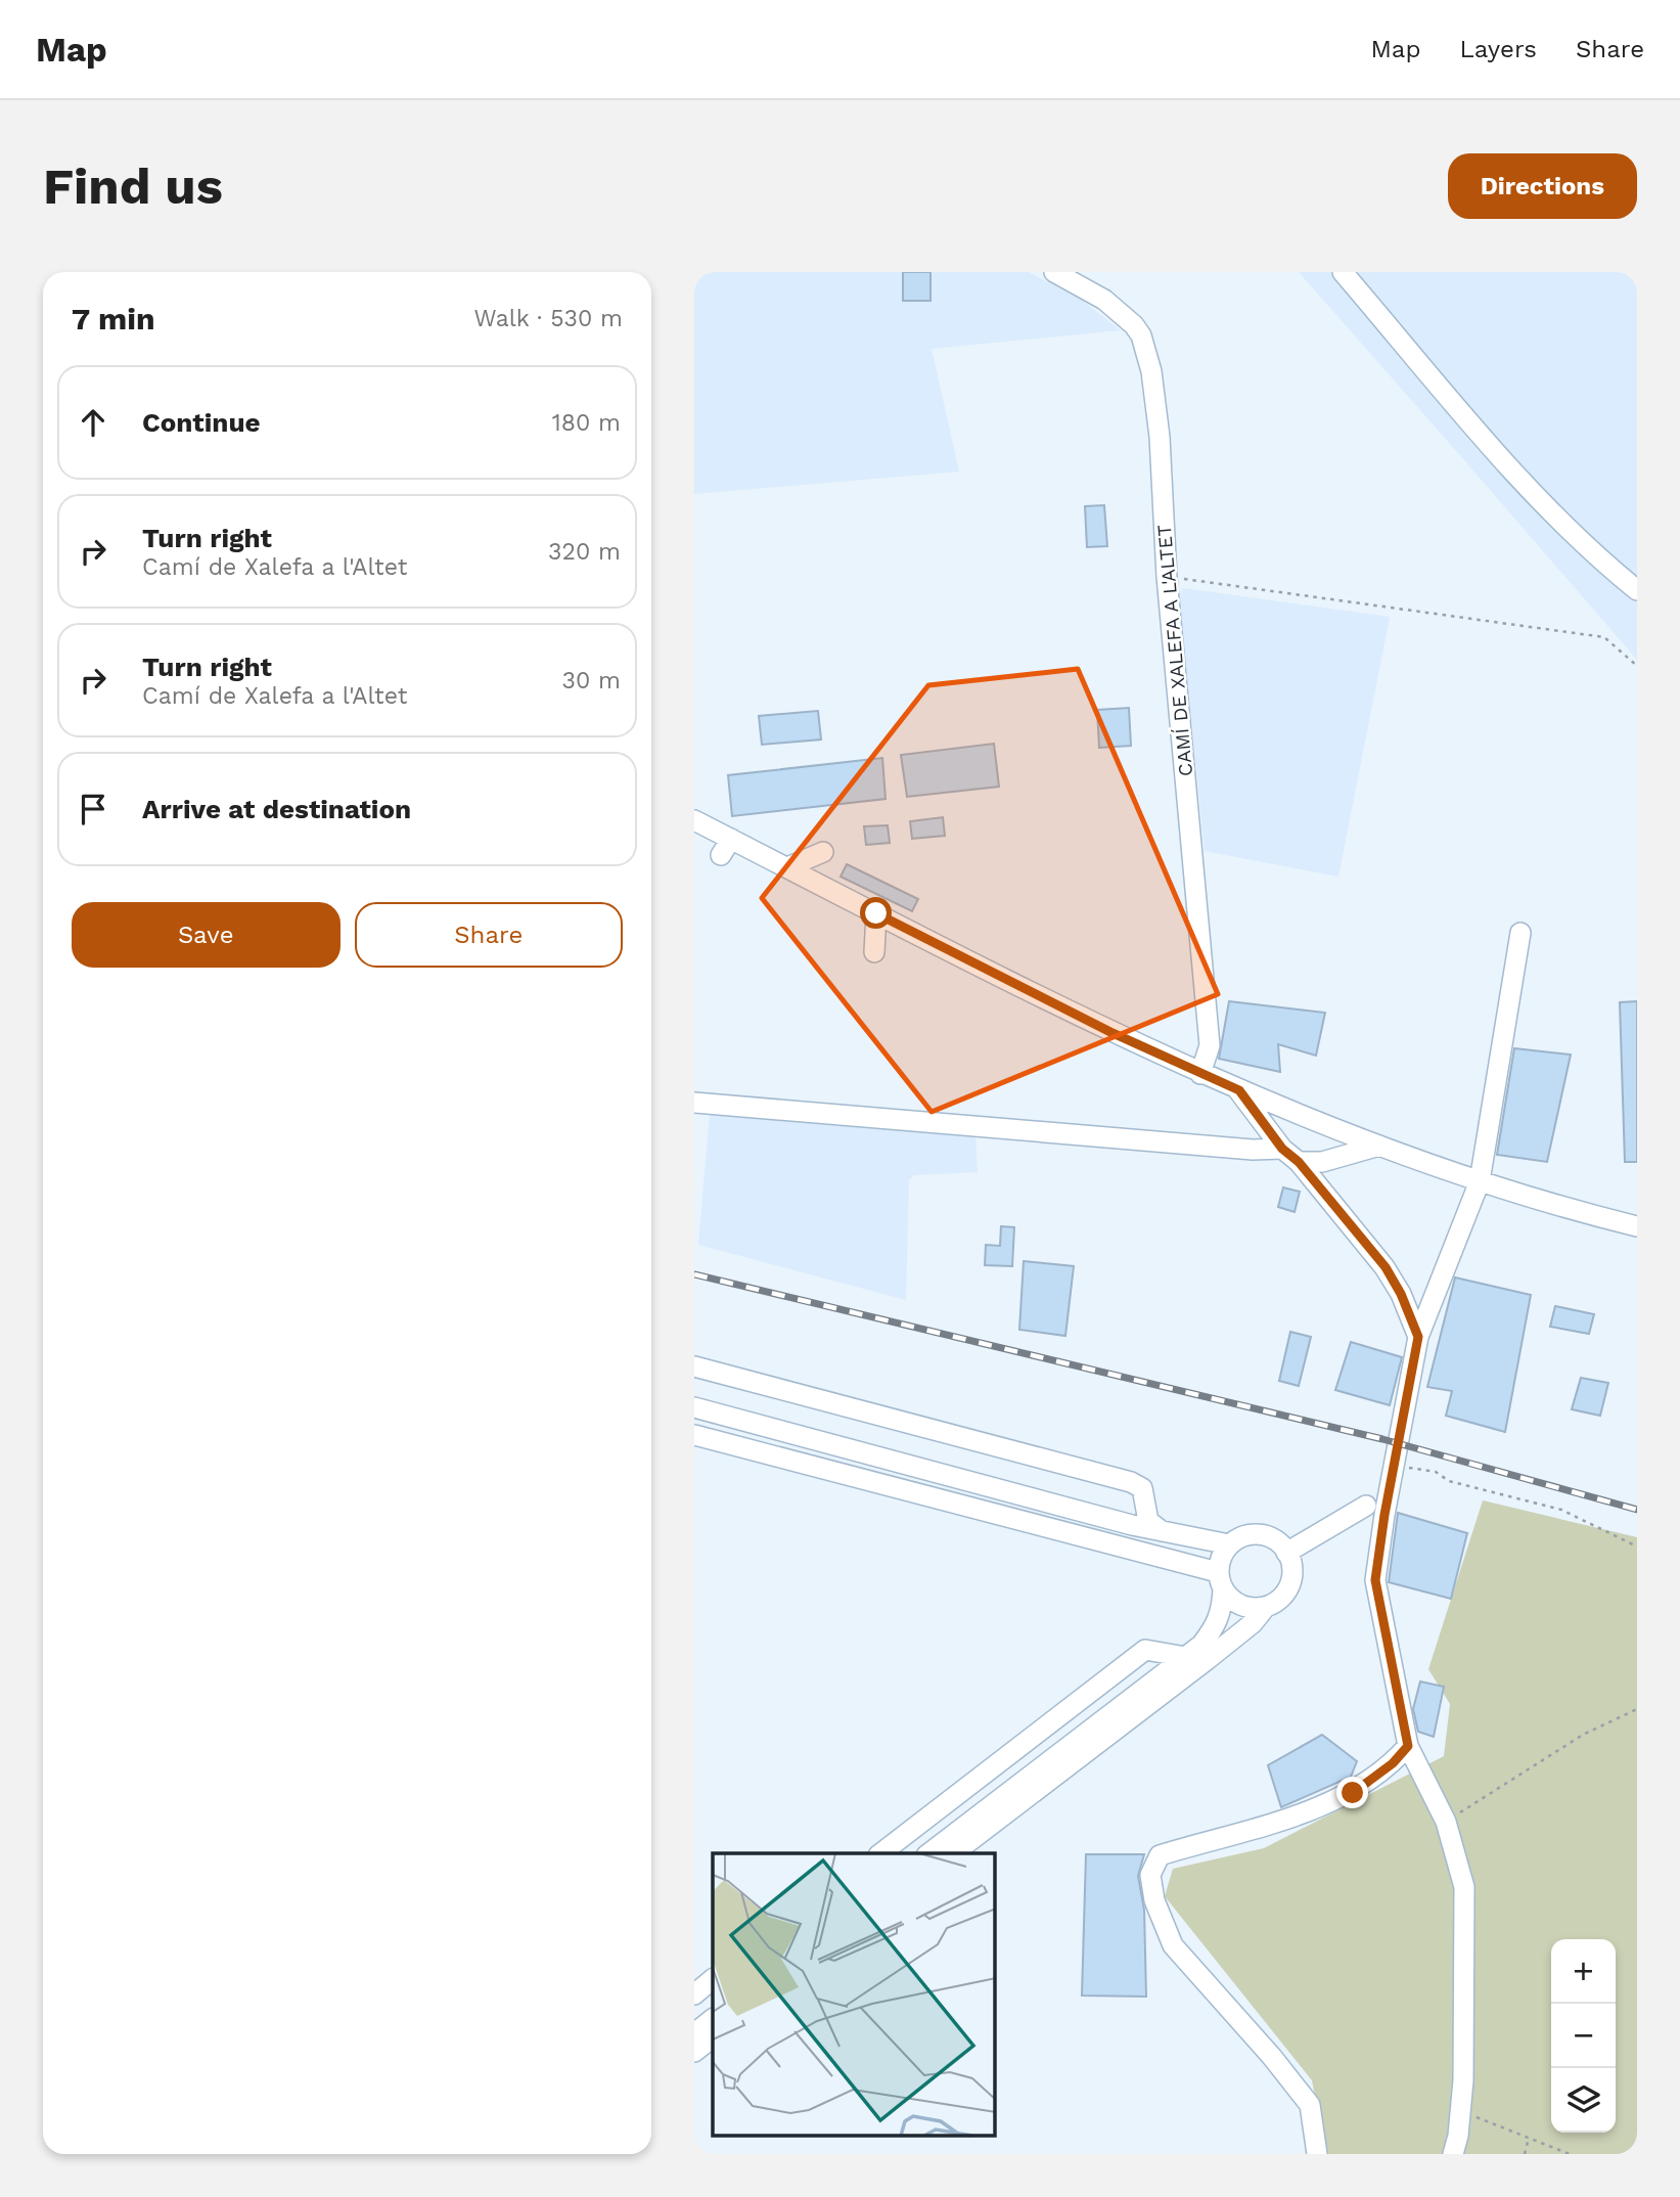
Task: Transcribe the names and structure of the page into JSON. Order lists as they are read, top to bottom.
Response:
{
  "streets": {
    "street": ["CAMÍ DE XALEFA A L'ALTET"]
  },
  "page": {
    "header": "Map",
    "nav": ["Map", "Layers", "Share"],
    "buttons": [
      "Directions",
      ["Save", "Share"]
    ],
    "title": "Find us",
    "heading": ["7 min", "Walk · 530 m"],
    "list": [
      ["Continue", "180 m"],
      ["Turn right", "Camí de Xalefa a l'Altet", "320 m"],
      ["Turn right", "Camí de Xalefa a l'Altet", "30 m"],
      "Arrive at destination"
    ],
    "map_buttons": ["+", "−"]
  }
}
